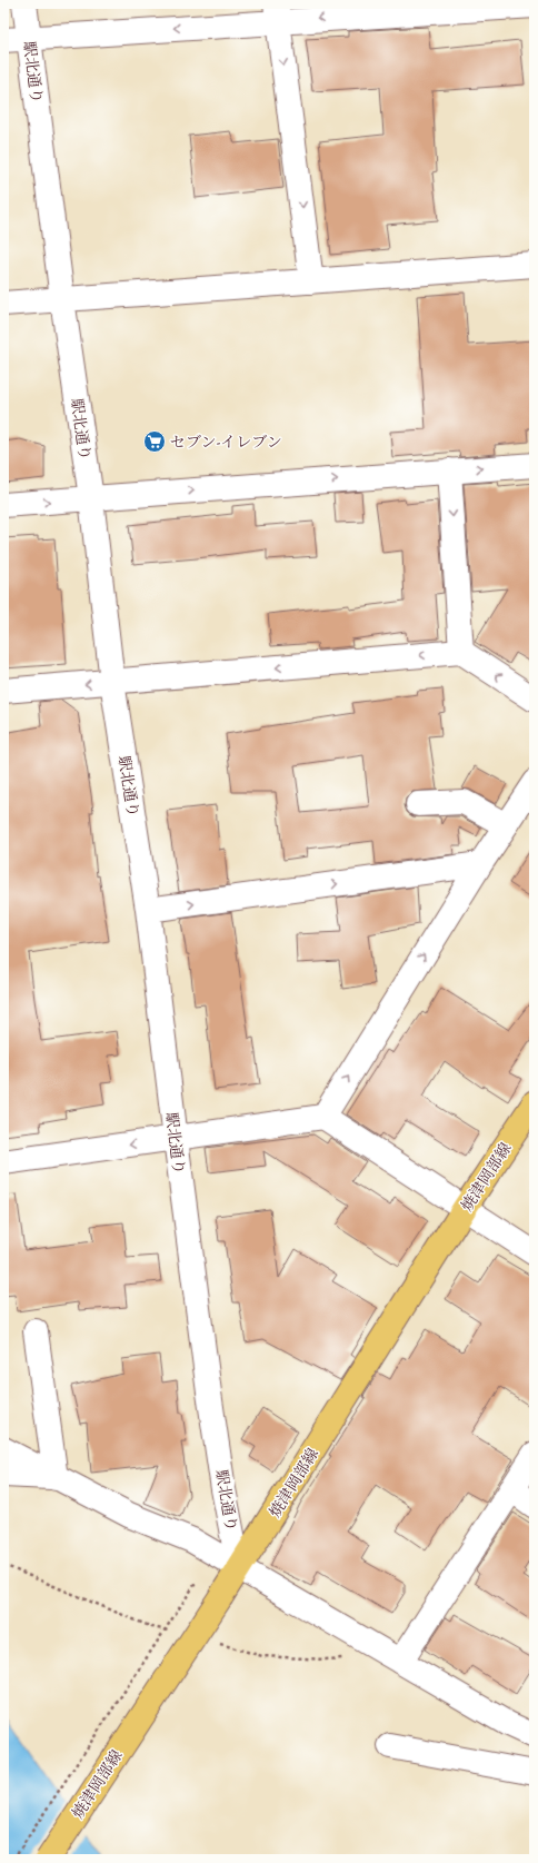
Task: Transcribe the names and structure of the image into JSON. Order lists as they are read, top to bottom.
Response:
{
  "streets": {
    "main road": ["焼津岡部線"],
    "street": ["駅北通り"]
  },
  "crossings": [
    ["駅北通り", "焼津岡部線"]
  ],
  "places": {
    "supermarket": ["セブン-イレブン"]
  }
}
